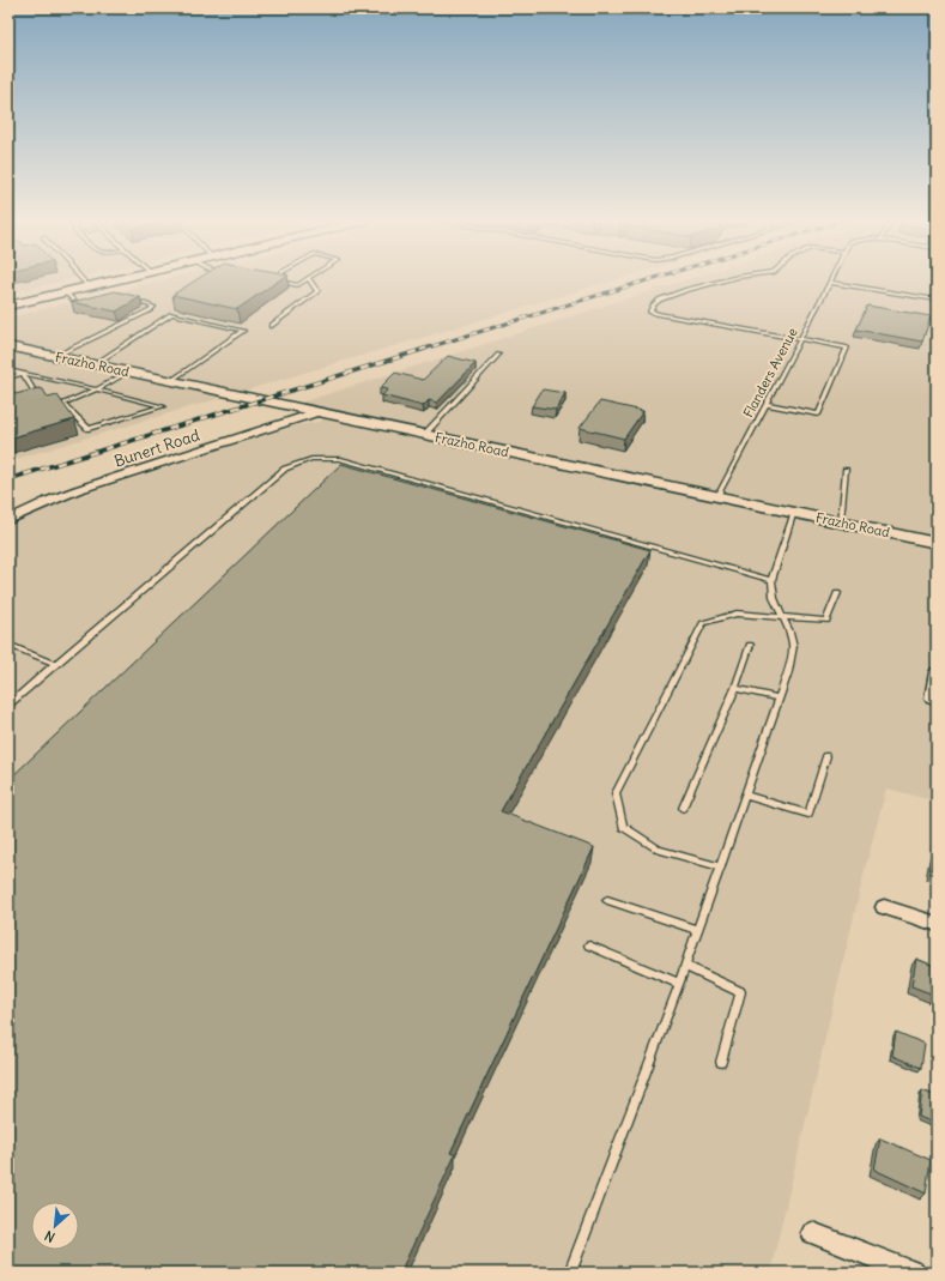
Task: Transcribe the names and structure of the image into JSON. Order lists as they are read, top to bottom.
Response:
{
  "streets": {
    "street": ["Frazho Road", "Bunert Road"],
    "lane": ["Flanders Avenue"]
  },
  "crossings": [
    ["Frazho Road", "Flanders Avenue"],
    ["Frazho Road", "Bunert Road"]
  ],
  "north": "bottom left"
}
